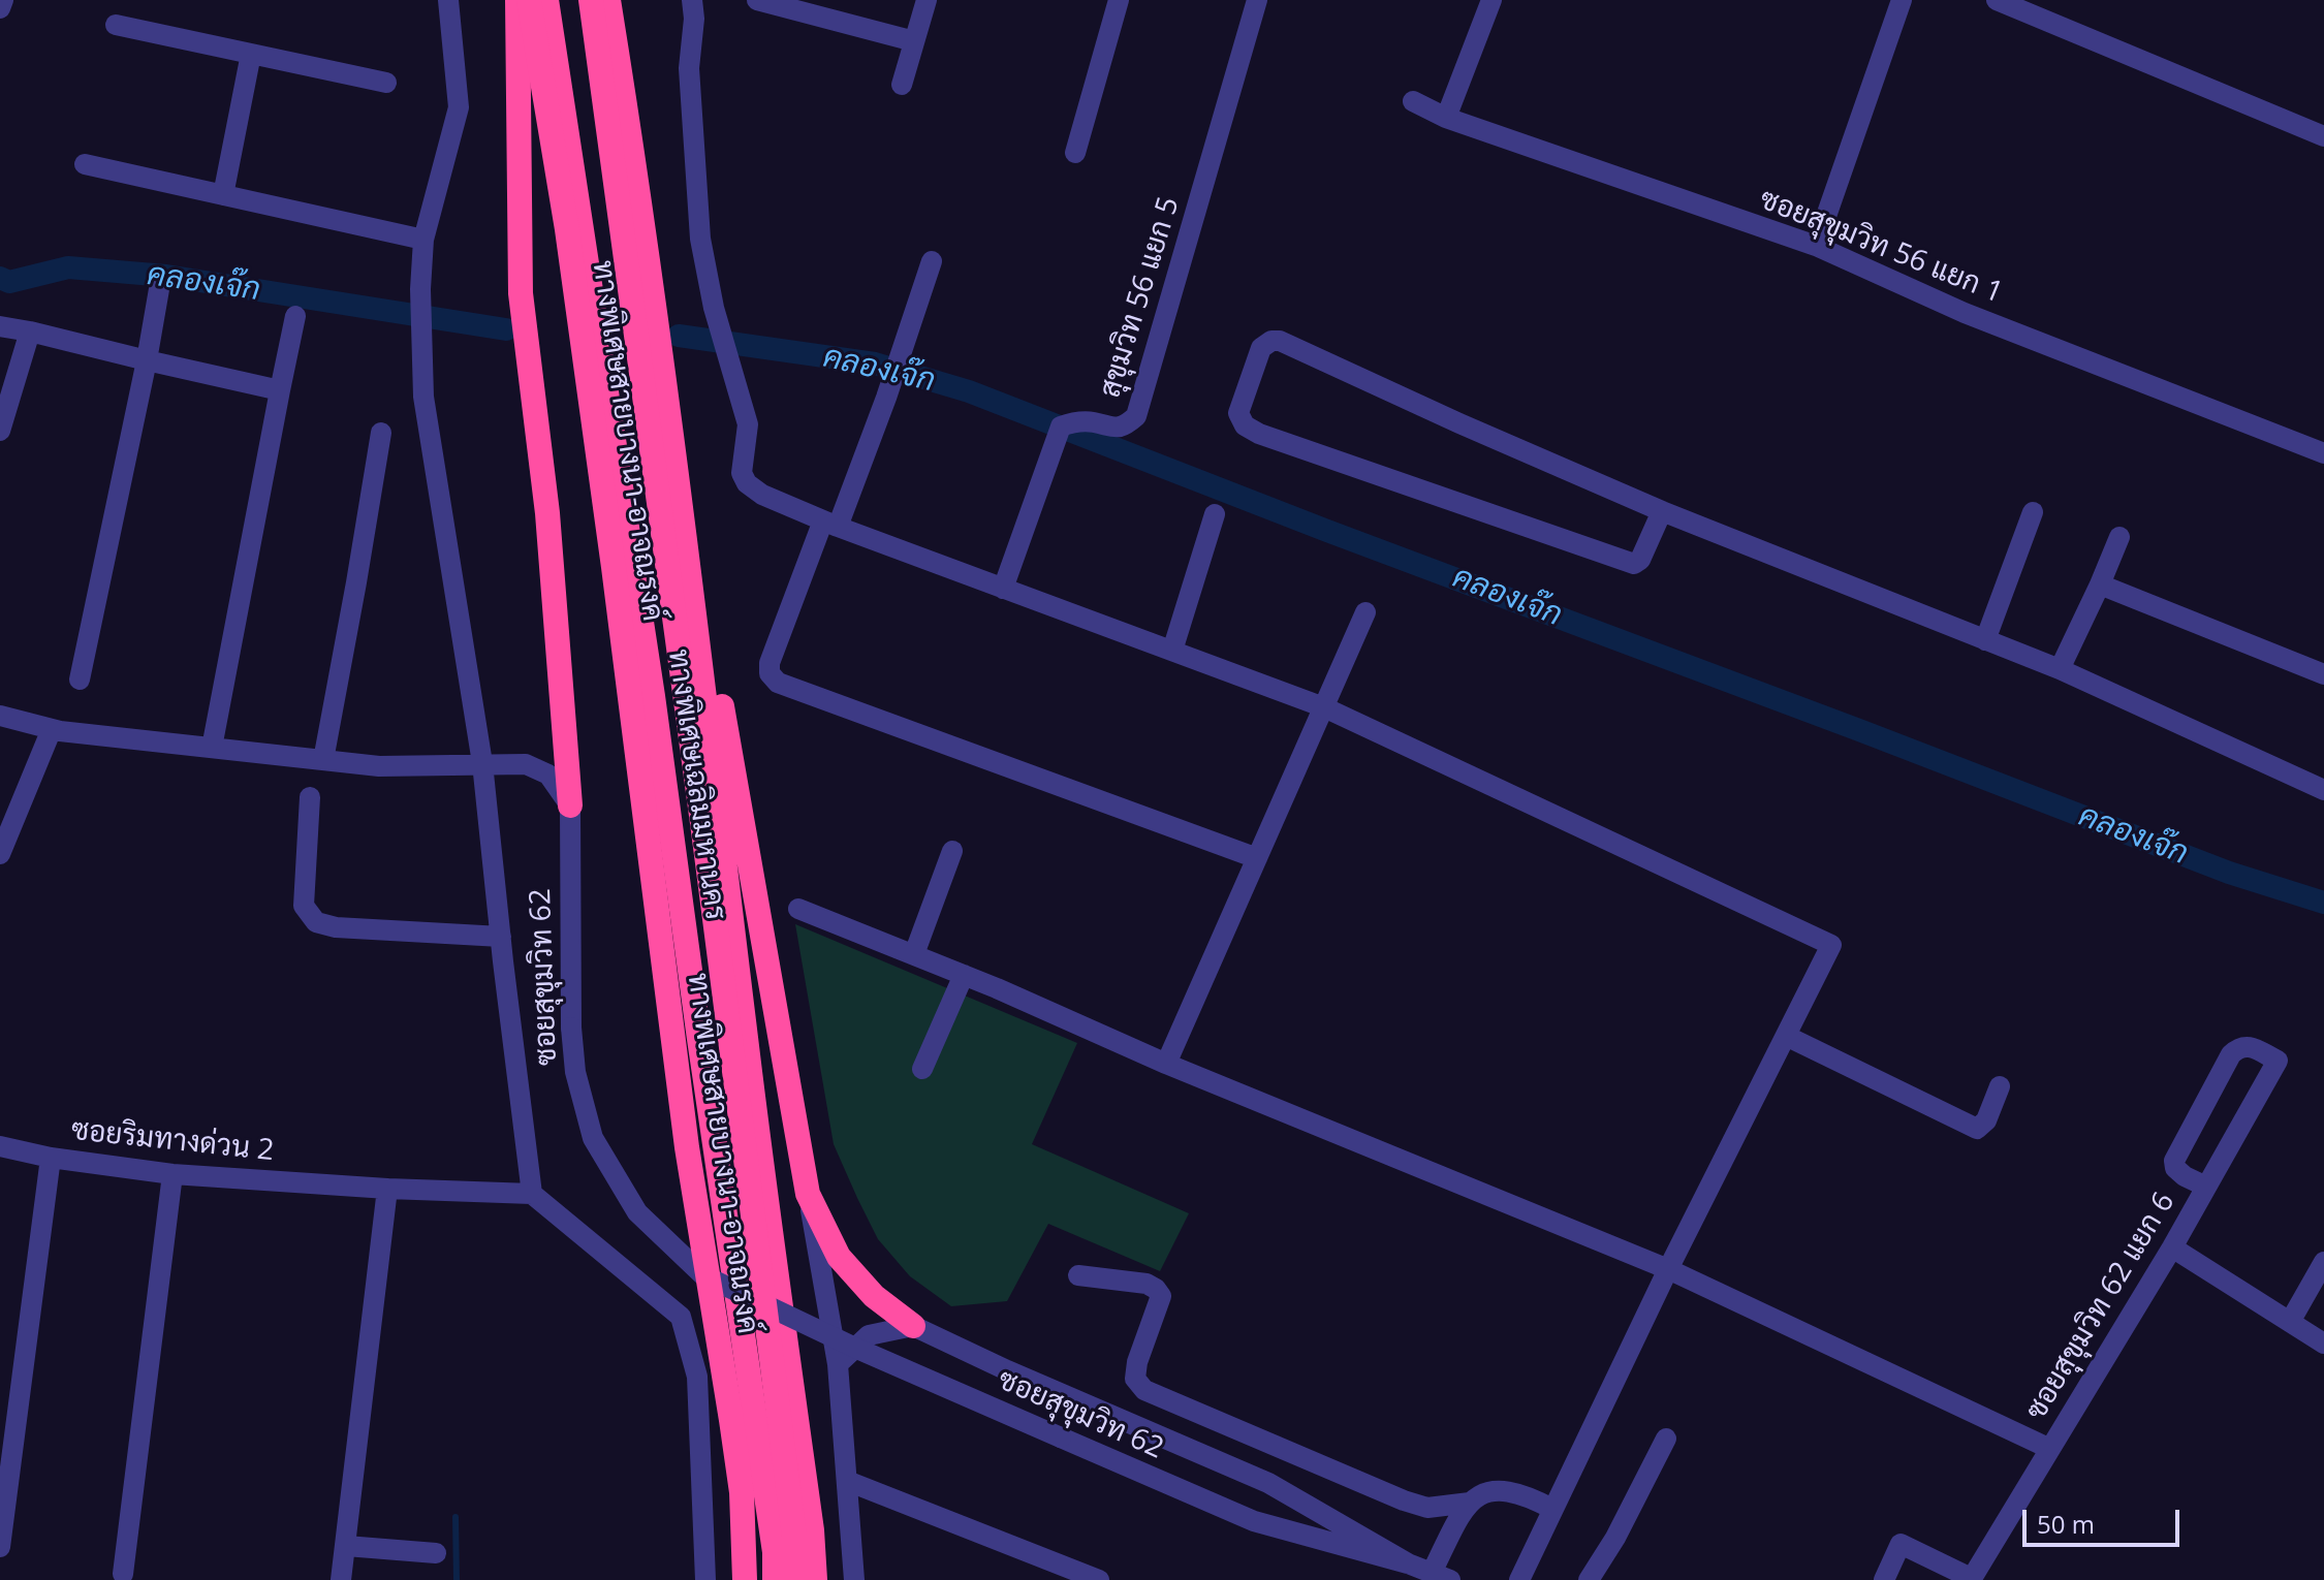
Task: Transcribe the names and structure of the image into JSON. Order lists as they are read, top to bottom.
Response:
{
  "streets": {
    "highway": ["ทางพิเศษสายบางนา-อาจณรงค์", "ทางพิเศษเฉลิมมหานคร"],
    "street": [
      "ซอยสุขุมวิท 56 แยก 1",
      "สุขุมวิท 56 แยก 5",
      "ซอยสุขุมวิท 62",
      "ซอยริมทางด่วน 2",
      "ซอยสุขุมวิท 62 แยก 6"
    ]
  },
  "water": ["คลองเจ๊ก"],
  "scale_bar": "50 m"
}
